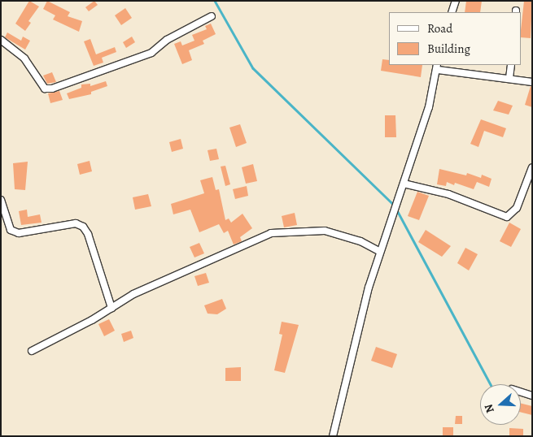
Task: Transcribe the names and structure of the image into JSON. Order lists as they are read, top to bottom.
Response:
{
  "legend": ["Road", "Building"],
  "north": "left"
}
